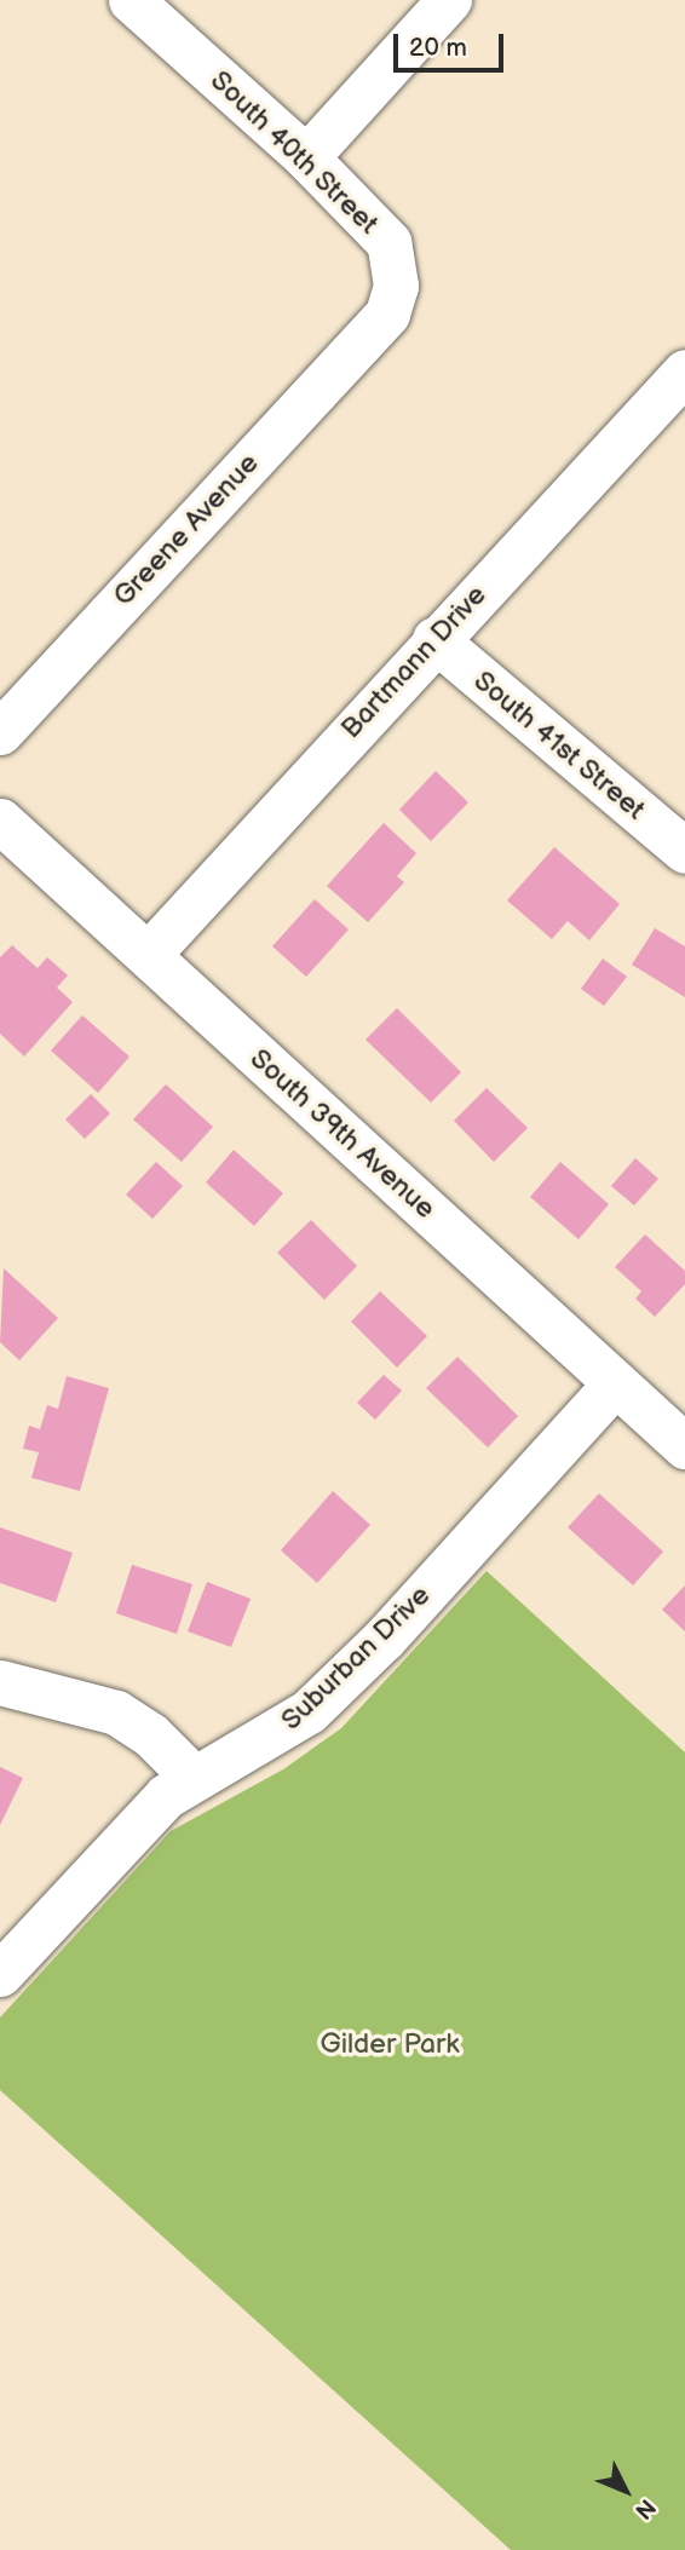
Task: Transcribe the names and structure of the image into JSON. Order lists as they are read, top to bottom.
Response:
{
  "streets": {
    "street": [
      "South 40th Street",
      "Greene Avenue",
      "Bartmann Drive",
      "South 41st Street",
      "South 39th Avenue",
      "Suburban Drive"
    ]
  },
  "crossings": [
    ["South 40th Street", "Greene Avenue"],
    ["Bartmann Drive", "South 41st Street"],
    ["Bartmann Drive", "South 39th Avenue"],
    ["South 39th Avenue", "Suburban Drive"]
  ],
  "parks": ["Gilder Park"],
  "scale_bar": "20 m",
  "north": "bottom right"
}
